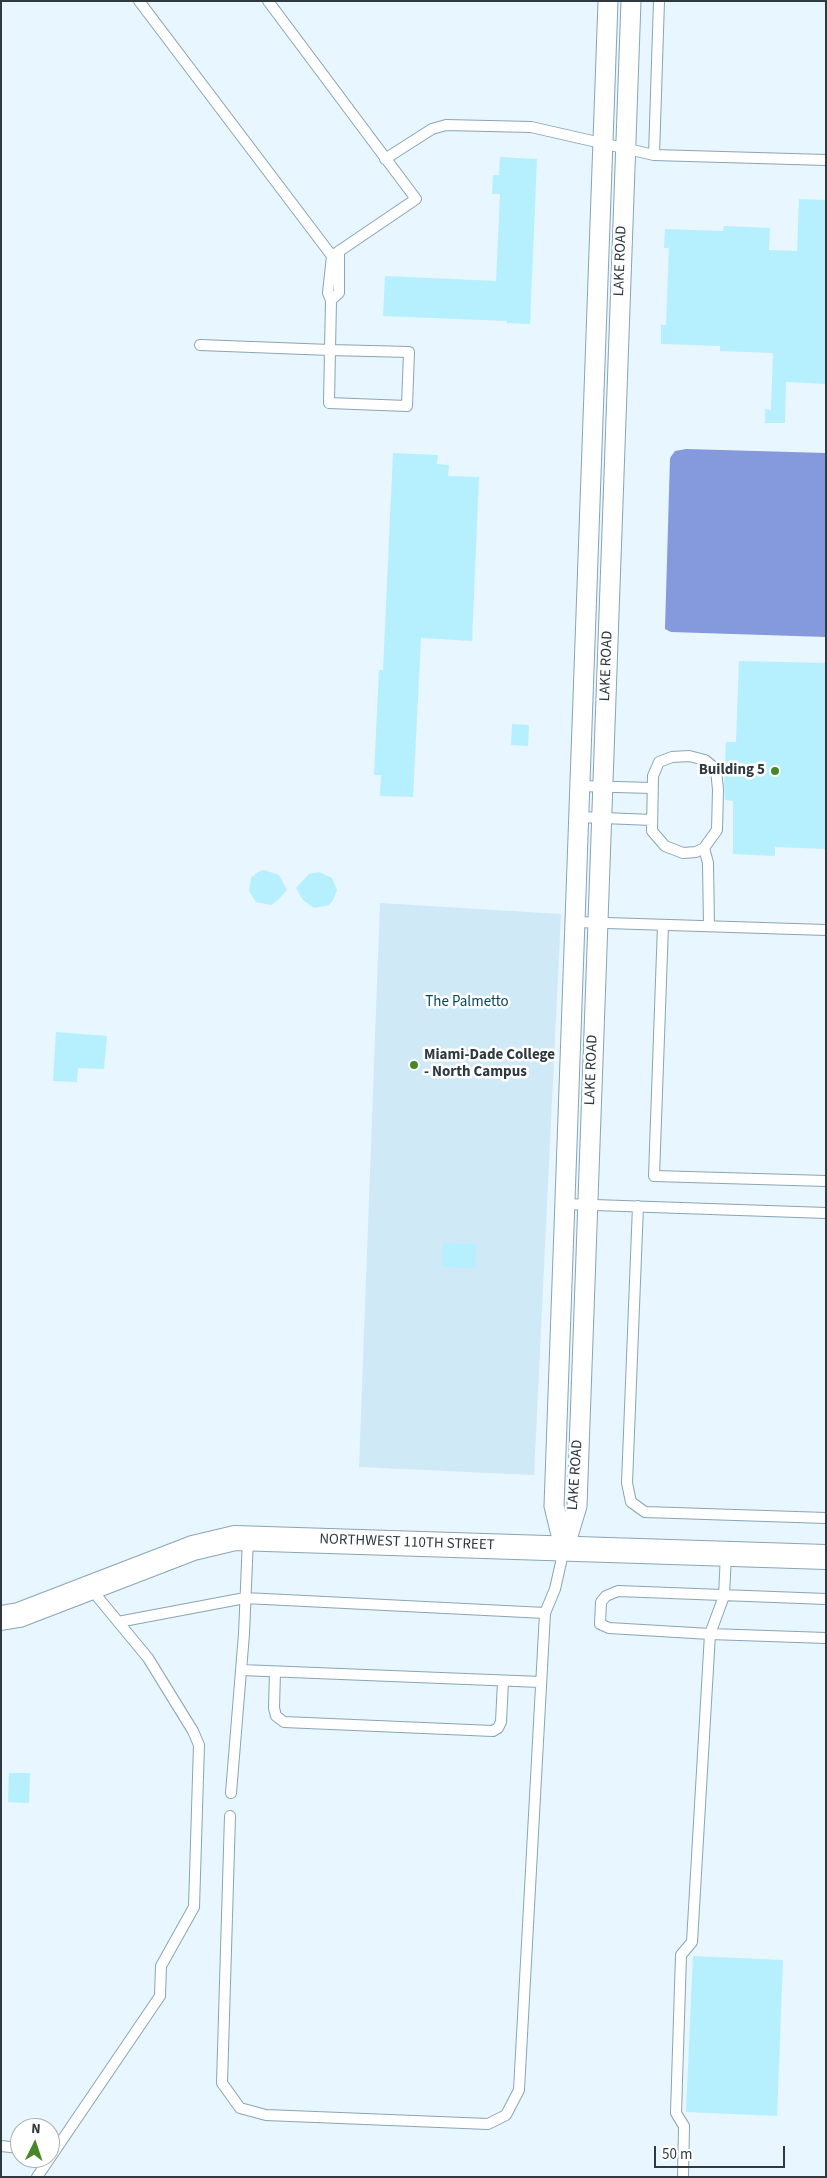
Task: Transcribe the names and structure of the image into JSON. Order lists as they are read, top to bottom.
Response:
{
  "streets": {
    "street": ["LAKE ROAD", "NORTHWEST 110TH STREET"]
  },
  "crossings": [
    ["LAKE ROAD", "NORTHWEST 110TH STREET"]
  ],
  "parks": ["The Palmetto"],
  "places": ["Building 5", "Miami-Dade College - North Campus"],
  "scale_bar": "50 m",
  "north": "top"
}
